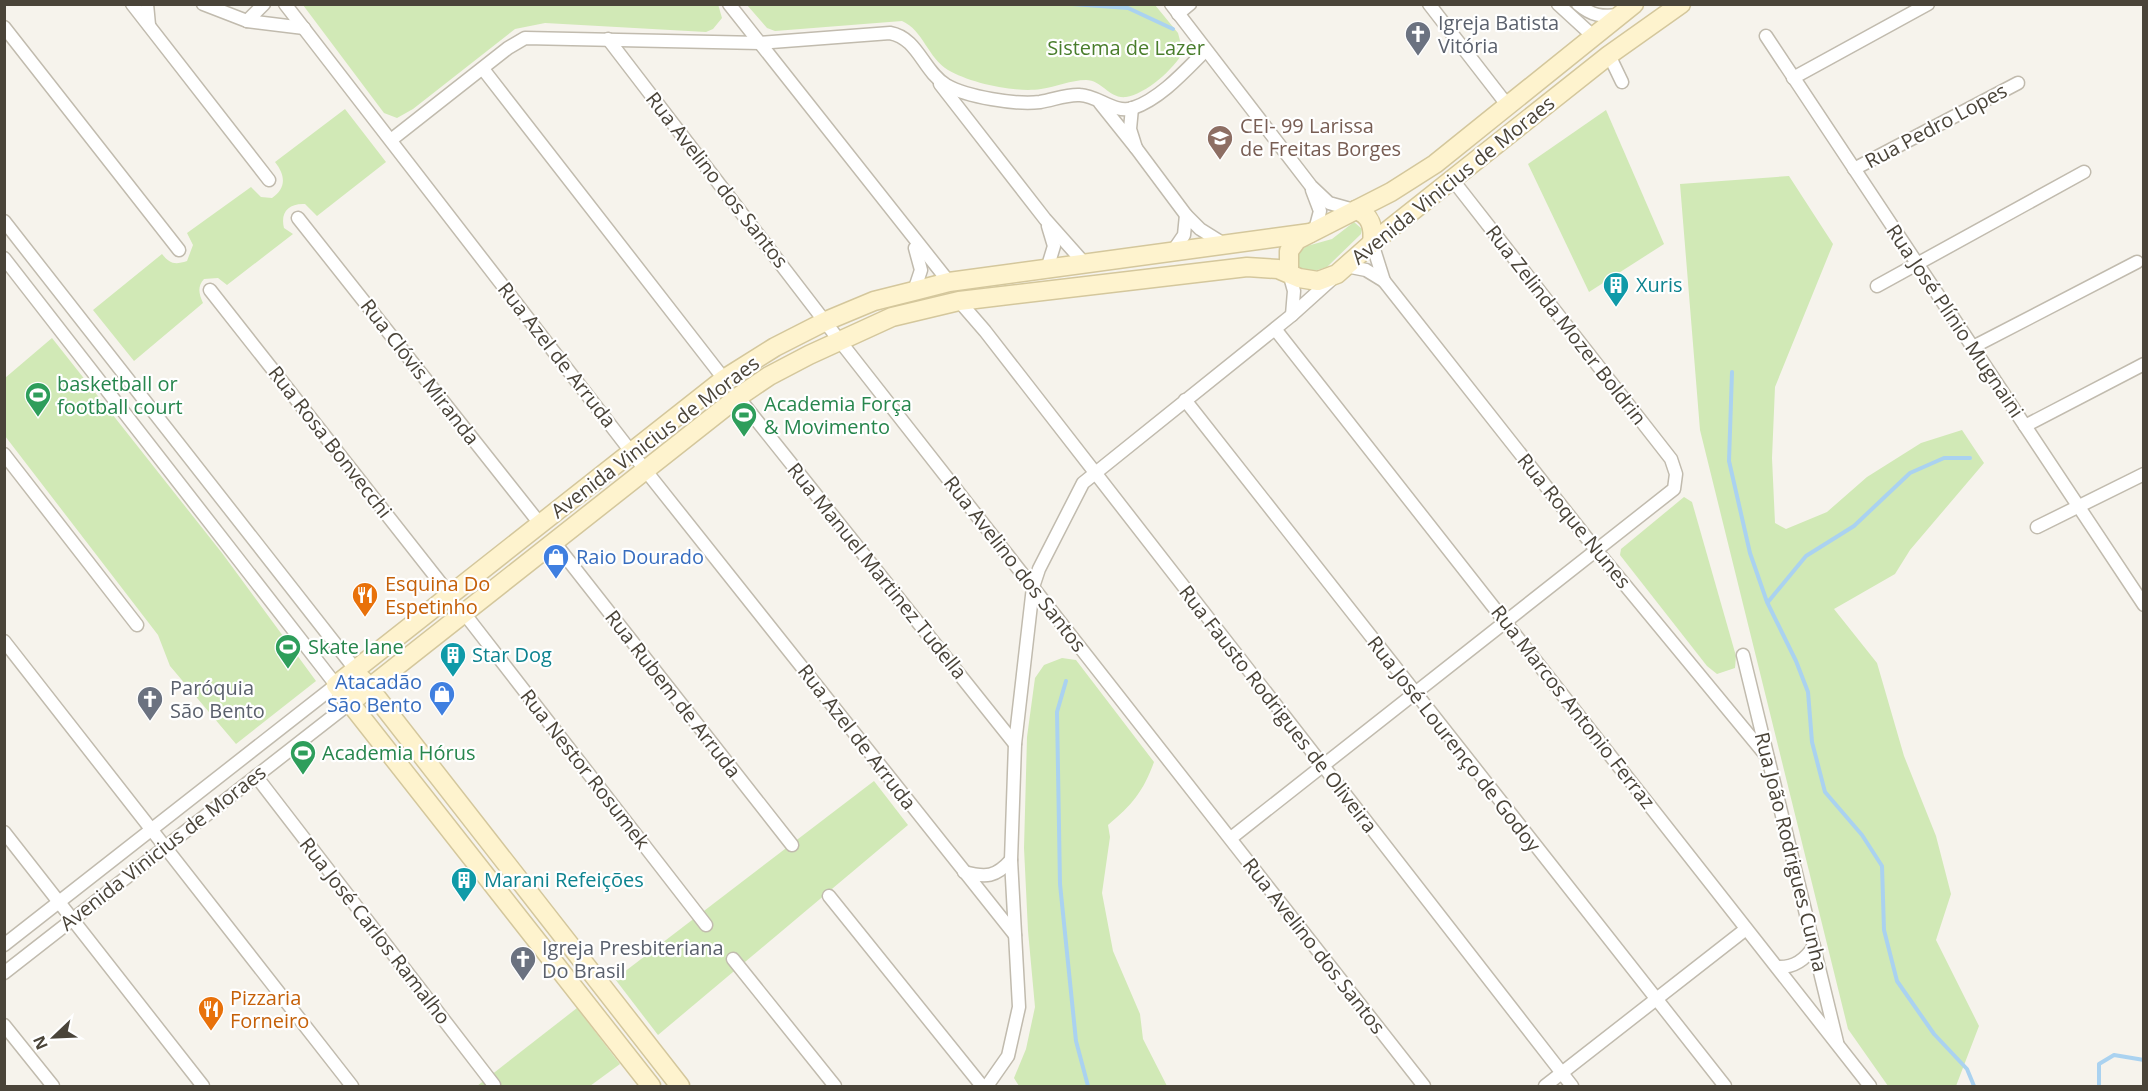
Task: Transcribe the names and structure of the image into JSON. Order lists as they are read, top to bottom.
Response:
{
  "streets": {
    "main road": ["Avenida Vinicius de Moraes", "Rua Roque Nunes"],
    "street": [
      "Rua Pedro Lopes",
      "Rua Avelino dos Santos",
      "Rua José Plínio Mugnaini",
      "Rua Zelinda Mozer Boldrin",
      "Rua Azel de Arruda",
      "Rua Clóvis Miranda",
      "Rua Rosa Bonvecchi",
      "Rua Manuel Martinez Tudella",
      "Rua Rubem de Arruda",
      "Rua Marcos Antonio Ferraz",
      "Rua Fausto Rodrigues de Oliveira",
      "Rua José Lourenço de Godoy",
      "Rua Nestor Rosumek",
      "Rua João Rodrigues Cunha",
      "Rua José Carlos Ramalho"
    ]
  },
  "crossings": [
    ["Rua Pedro Lopes", "Rua José Plínio Mugnaini"],
    ["Rua Avelino dos Santos", "Avenida Vinicius de Moraes"],
    ["Avenida Vinicius de Moraes", "Rua Zelinda Mozer Boldrin"],
    ["Avenida Vinicius de Moraes", "Rua Azel de Arruda"],
    ["Avenida Vinicius de Moraes", "Rua Clóvis Miranda"],
    ["Avenida Vinicius de Moraes", "Rua Rosa Bonvecchi"],
    ["Avenida Vinicius de Moraes", "Rua Roque Nunes"],
    ["Avenida Vinicius de Moraes", "Rua Manuel Martinez Tudella"],
    ["Avenida Vinicius de Moraes", "Rua Rubem de Arruda"],
    ["Avenida Vinicius de Moraes", "Rua Fausto Rodrigues de Oliveira"],
    ["Avenida Vinicius de Moraes", "Rua Nestor Rosumek"],
    ["Avenida Vinicius de Moraes", "Rua José Carlos Ramalho"],
    ["Rua Zelinda Mozer Boldrin", "Rua Roque Nunes"],
    ["Rua Roque Nunes", "Rua João Rodrigues Cunha"],
    ["Rua Marcos Antonio Ferraz", "Rua João Rodrigues Cunha"]
  ],
  "parks": ["Sistema de Lazer"],
  "places": {
    "church": ["Igreja Batista Vitória", "Paróquia São Bento", "Igreja Presbiteriana Do Brasil"],
    "school or university": ["CEI- 99 Larissa de Freitas Borges"],
    "building": ["Xuris", "Star Dog", "Marani Refeições"],
    "sports": [
      "basketball or football court",
      "Academia Força & Movimento",
      "Skate lane",
      "Academia Hórus"
    ],
    "shop": ["Raio Dourado", "Atacadão São Bento"],
    "restaurant": ["Esquina Do Espetinho", "Pizzaria Forneiro"]
  },
  "north": "bottom left"
}
